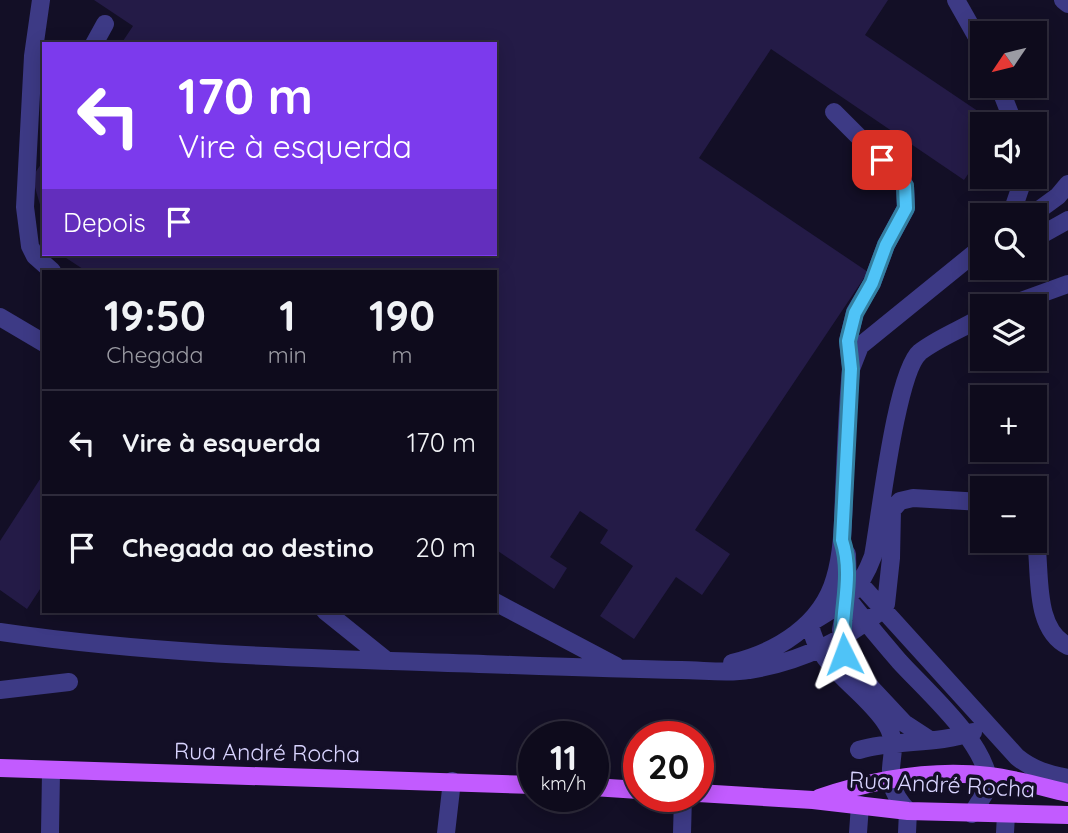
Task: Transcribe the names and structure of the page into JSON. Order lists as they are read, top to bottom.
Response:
{
  "streets": {
    "main road": ["Rua André Rocha"]
  },
  "north": "bottom left",
  "page": {
    "map_buttons": ["+", "−"],
    "turn": ["170 m", "Vire à esquerda"],
    "then": "Depois",
    "eta": [
      "19:50",
      "Chegada",
      "1",
      "min",
      "190",
      "m"
    ],
    "list": [
      {
        "name": "Vire à esquerda",
        "value": "170 m"
      },
      {
        "name": "Chegada ao destino",
        "value": "20 m"
      }
    ],
    "speed": "11 km/h",
    "limit": "20"
  }
}
